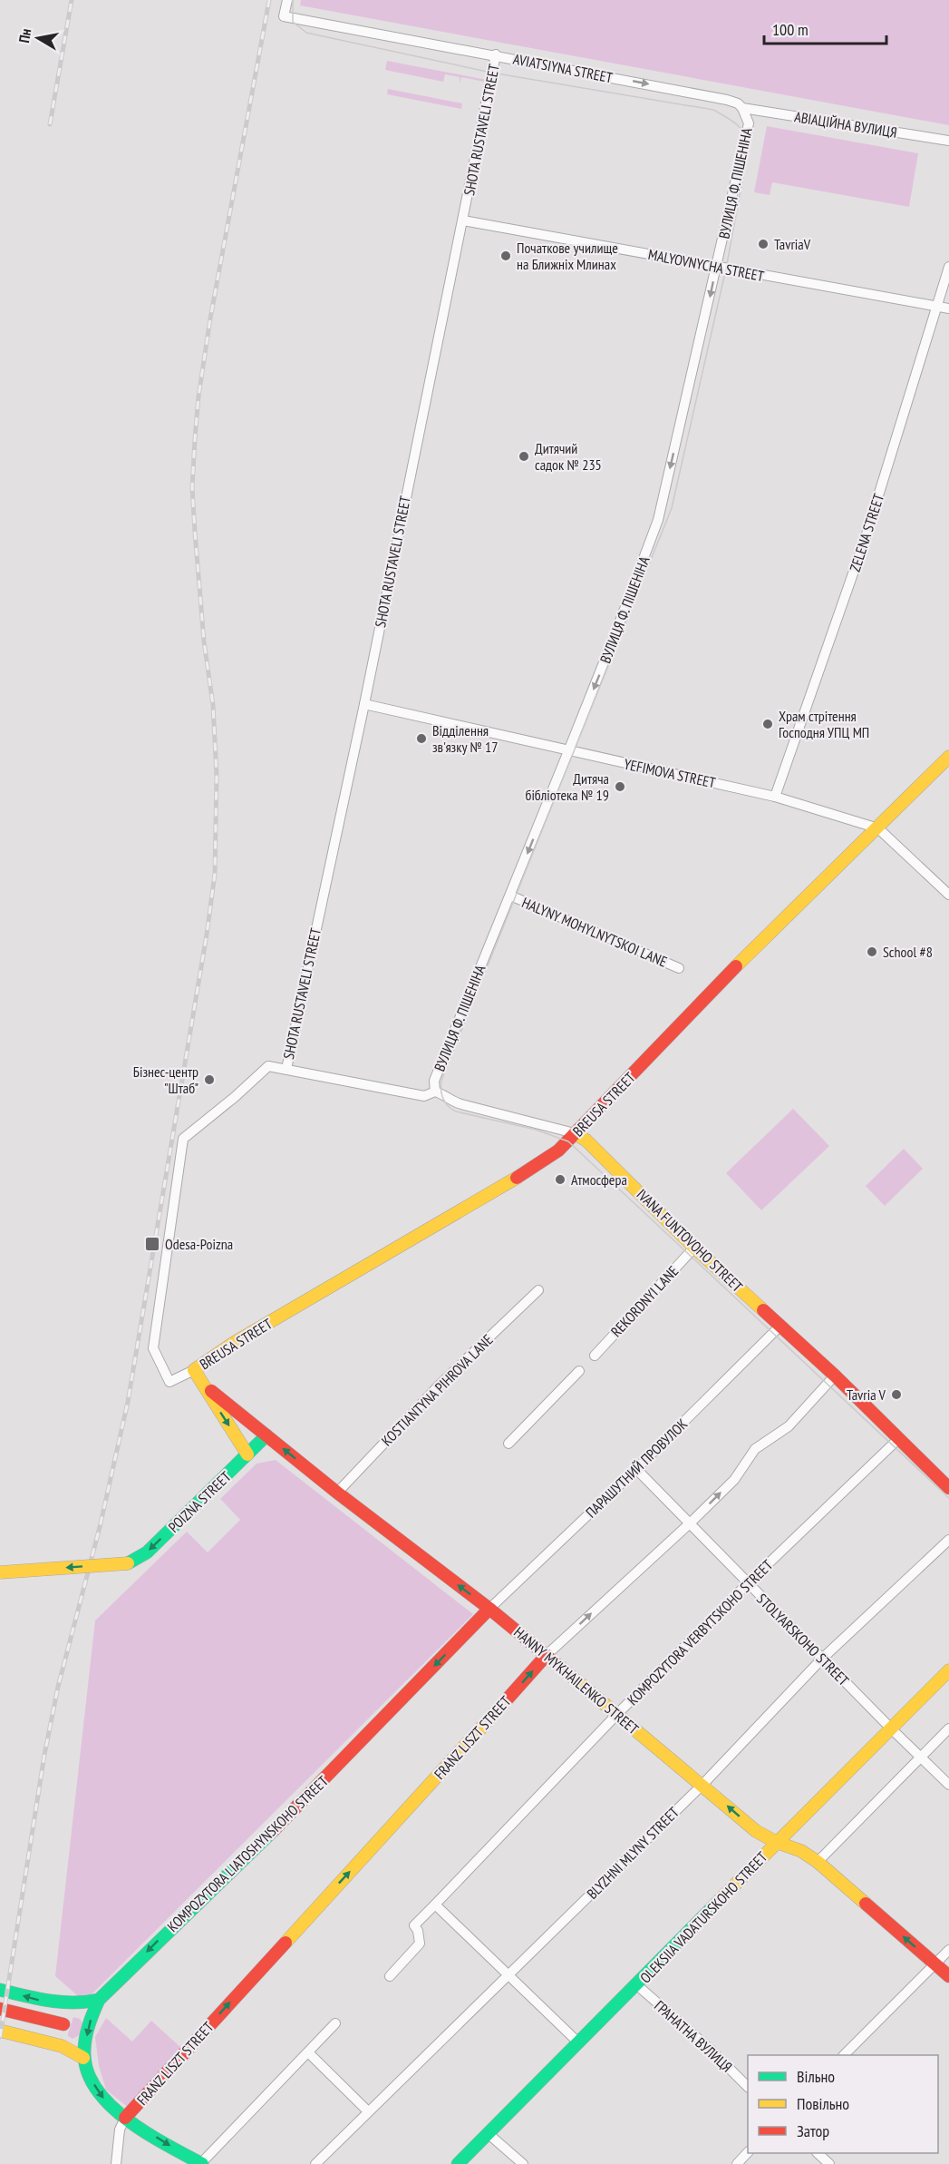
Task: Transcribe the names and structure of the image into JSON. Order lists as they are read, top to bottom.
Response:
{
  "streets": {
    "street": [
      "AVIATSIYNA STREET",
      "АВІАЦІЙНА ВУЛИЦЯ",
      "SHOTA RUSTAVELI STREET",
      "ВУЛИЦЯ Ф. ПІШЕНІНА",
      "MALYOVNYCHA STREET",
      "ZELENA STREET",
      "YEFIMOVA STREET",
      "HALYNY MOHYLNYTSKOI LANE",
      "BREUSA STREET",
      "IVANA FUNTOVOHO STREET",
      "REKORDNYI LANE",
      "KOSTIANTYNA PIHROVA LANE",
      "ПАРАШУТНИЙ ПРОВУЛОК",
      "POIZNA STREET",
      "KOMPOZYTORA VERBYTSKOHO STREET",
      "STOLYARSKOHO STREET",
      "HANNY MYKHAILENKO STREET",
      "FRANZ LISZT STREET",
      "BLYZHNI MLYNY STREET",
      "KOMPOZYTORA LIATOSHYNSKOHO STREET",
      "OLEKSIIA VADATURSKOHO STREET",
      "ГРАНАТНА ВУЛИЦЯ"
    ]
  },
  "crossings": [
    ["AVIATSIYNA STREET", "АВІАЦІЙНА ВУЛИЦЯ"],
    ["AVIATSIYNA STREET", "SHOTA RUSTAVELI STREET"],
    ["AVIATSIYNA STREET", "ВУЛИЦЯ Ф. ПІШЕНІНА"],
    ["АВІАЦІЙНА ВУЛИЦЯ", "ВУЛИЦЯ Ф. ПІШЕНІНА"],
    ["SHOTA RUSTAVELI STREET", "MALYOVNYCHA STREET"],
    ["SHOTA RUSTAVELI STREET", "YEFIMOVA STREET"],
    ["ВУЛИЦЯ Ф. ПІШЕНІНА", "MALYOVNYCHA STREET"],
    ["ВУЛИЦЯ Ф. ПІШЕНІНА", "YEFIMOVA STREET"],
    ["ВУЛИЦЯ Ф. ПІШЕНІНА", "HALYNY MOHYLNYTSKOI LANE"],
    ["ВУЛИЦЯ Ф. ПІШЕНІНА", "IVANA FUNTOVOHO STREET"],
    ["MALYOVNYCHA STREET", "ZELENA STREET"],
    ["ZELENA STREET", "YEFIMOVA STREET"],
    ["YEFIMOVA STREET", "BREUSA STREET"],
    ["BREUSA STREET", "IVANA FUNTOVOHO STREET"],
    ["BREUSA STREET", "HANNY MYKHAILENKO STREET"],
    ["IVANA FUNTOVOHO STREET", "REKORDNYI LANE"],
    ["IVANA FUNTOVOHO STREET", "ПАРАШУТНИЙ ПРОВУЛОК"],
    ["IVANA FUNTOVOHO STREET", "KOMPOZYTORA VERBYTSKOHO STREET"],
    ["IVANA FUNTOVOHO STREET", "FRANZ LISZT STREET"],
    ["KOSTIANTYNA PIHROVA LANE", "HANNY MYKHAILENKO STREET"],
    ["ПАРАШУТНИЙ ПРОВУЛОК", "STOLYARSKOHO STREET"],
    ["ПАРАШУТНИЙ ПРОВУЛОК", "HANNY MYKHAILENKO STREET"],
    ["ПАРАШУТНИЙ ПРОВУЛОК", "KOMPOZYTORA LIATOSHYNSKOHO STREET"],
    ["POIZNA STREET", "HANNY MYKHAILENKO STREET"],
    ["KOMPOZYTORA VERBYTSKOHO STREET", "STOLYARSKOHO STREET"],
    ["KOMPOZYTORA VERBYTSKOHO STREET", "HANNY MYKHAILENKO STREET"],
    ["STOLYARSKOHO STREET", "FRANZ LISZT STREET"],
    ["STOLYARSKOHO STREET", "BLYZHNI MLYNY STREET"],
    ["STOLYARSKOHO STREET", "OLEKSIIA VADATURSKOHO STREET"],
    ["HANNY MYKHAILENKO STREET", "FRANZ LISZT STREET"],
    ["HANNY MYKHAILENKO STREET", "BLYZHNI MLYNY STREET"],
    ["HANNY MYKHAILENKO STREET", "KOMPOZYTORA LIATOSHYNSKOHO STREET"],
    ["HANNY MYKHAILENKO STREET", "OLEKSIIA VADATURSKOHO STREET"],
    ["OLEKSIIA VADATURSKOHO STREET", "ГРАНАТНА ВУЛИЦЯ"]
  ],
  "one_way": [
    "AVIATSIYNA STREET",
    "ВУЛИЦЯ Ф. ПІШЕНІНА",
    "POIZNA STREET",
    "FRANZ LISZT STREET",
    "KOMPOZYTORA LIATOSHYNSKOHO STREET"
  ],
  "places": {
    "other": [
      "TavriaV",
      "Початкове училище на Ближніх Млинах",
      "Дитячий садок № 235",
      "Храм стрітення Господня УПЦ МП",
      "Відділення зв'язку № 17",
      "Дитяча бібліотека № 19",
      "School #8",
      "Бізнес-центр \"Штаб\"",
      "Атмосфера",
      "Tavria V"
    ],
    "transit": ["Odesa-Poizna"]
  },
  "legend": ["Вільно", "Повільно", "Затор"],
  "scale_bar": "100 m",
  "north": "left"
}
